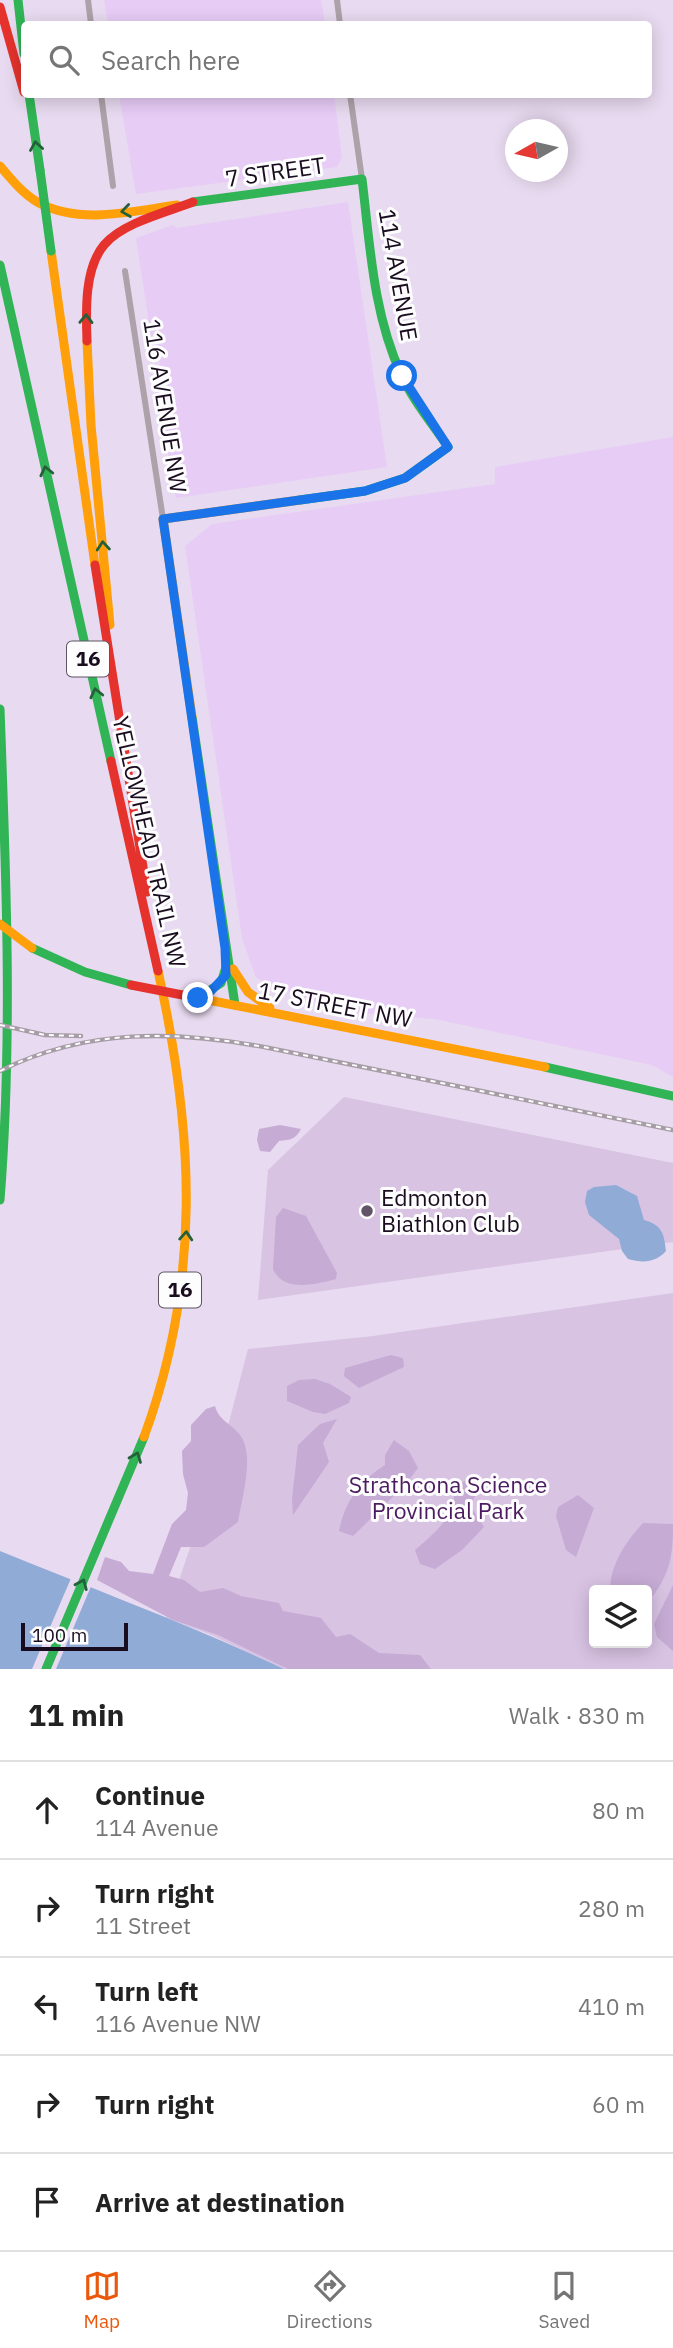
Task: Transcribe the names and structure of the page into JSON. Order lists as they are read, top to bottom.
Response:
{
  "streets": {
    "main road": [
      "7 STREET",
      "114 AVENUE",
      "116 AVENUE NW",
      "16",
      "YELLOWHEAD TRAIL NW",
      "17 STREET NW"
    ]
  },
  "crossings": [
    ["7 STREET", "114 AVENUE"],
    ["114 AVENUE", "116 AVENUE NW"],
    ["116 AVENUE NW", "17 STREET NW"]
  ],
  "parks": ["Strathcona Science Provincial Park"],
  "places": ["Edmonton Biathlon Club"],
  "scale_bar": "100 m",
  "north": "left",
  "page": {
    "search": "Search here",
    "scale": "100 m",
    "heading": ["11 min", "Walk · 830 m"],
    "list": [
      ["Continue", "114 Avenue", "80 m"],
      ["Turn right", "11 Street", "280 m"],
      ["Turn left", "116 Avenue NW", "410 m"],
      ["Turn right", "60 m"],
      "Arrive at destination"
    ],
    "nav": ["Map", "Directions", "Saved"]
  }
}
